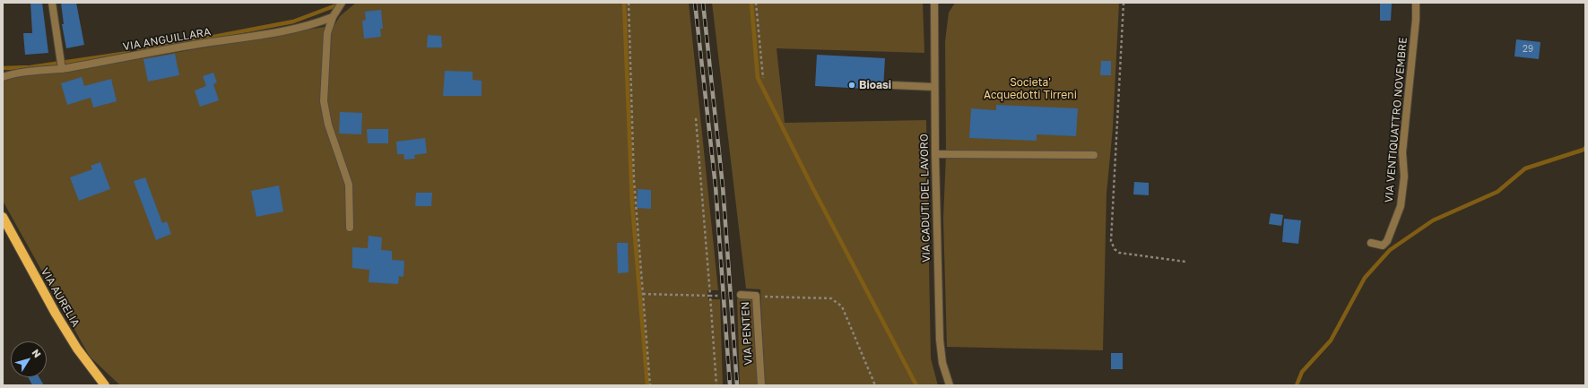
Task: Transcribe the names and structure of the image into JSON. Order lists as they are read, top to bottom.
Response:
{
  "streets": {
    "main road": ["VIA AURELIA"],
    "street": [
      "VIA ANGUILLARA",
      "VIA VENTIQUATTRO NOVEMBRE",
      "VIA CADUTI DEL LAVORO",
      "VIA PENTEN"
    ]
  },
  "parks": ["Societa' Acquedotti Tirreni"],
  "places": ["Bioasi"],
  "house_numbers": ["29"],
  "north": "top right"
}
